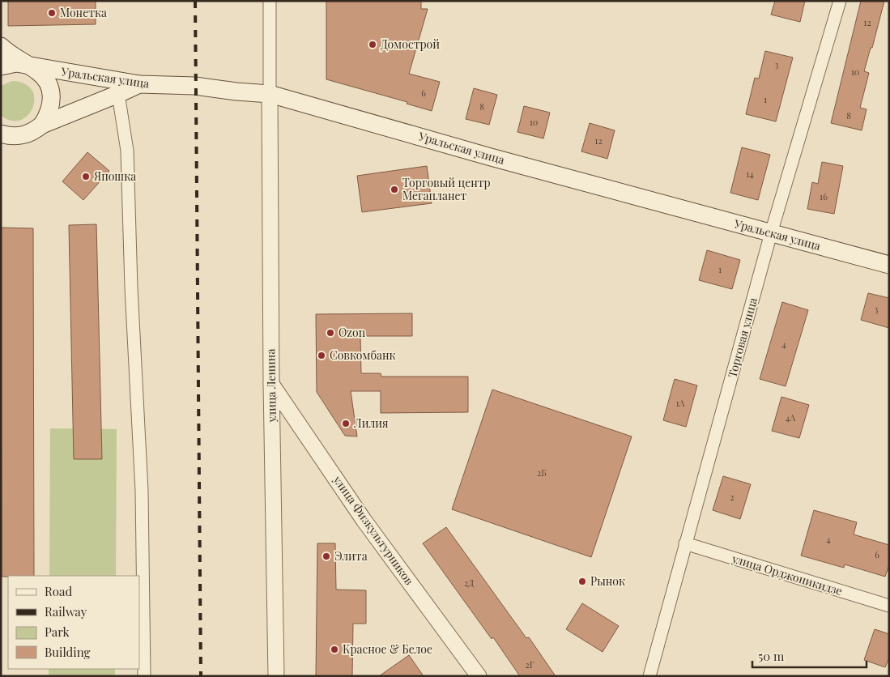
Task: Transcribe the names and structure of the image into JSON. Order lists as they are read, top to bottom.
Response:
{
  "streets": {
    "main road": ["Уральская улица"],
    "street": [
      "Торговая улица",
      "улица Ленина",
      "улица Физкультурников",
      "улица Орджоникидзе"
    ]
  },
  "crossings": [
    ["Уральская улица", "Торговая улица"],
    ["Уральская улица", "улица Ленина"],
    ["Торговая улица", "улица Орджоникидзе"],
    ["улица Ленина", "улица Физкультурников"]
  ],
  "places": [
    "Монетка",
    "Домострой",
    "Япошка",
    "Торговый центр Мегапланет",
    "Ozon",
    "Совкомбанк",
    "Лилия",
    "Элита",
    "Рынок",
    "Красное & Белое"
  ],
  "house_numbers": [
    "12",
    "3",
    "10",
    "6",
    "1",
    "8",
    "8",
    "10",
    "12",
    "14",
    "16",
    "1",
    "3",
    "4",
    "1А",
    "4А",
    "2Б",
    "2",
    "4",
    "6",
    "2Д",
    "2Г"
  ],
  "legend": [
    "Road",
    "Railway",
    "Park",
    "Building"
  ],
  "scale_bar": "50 m"
}
